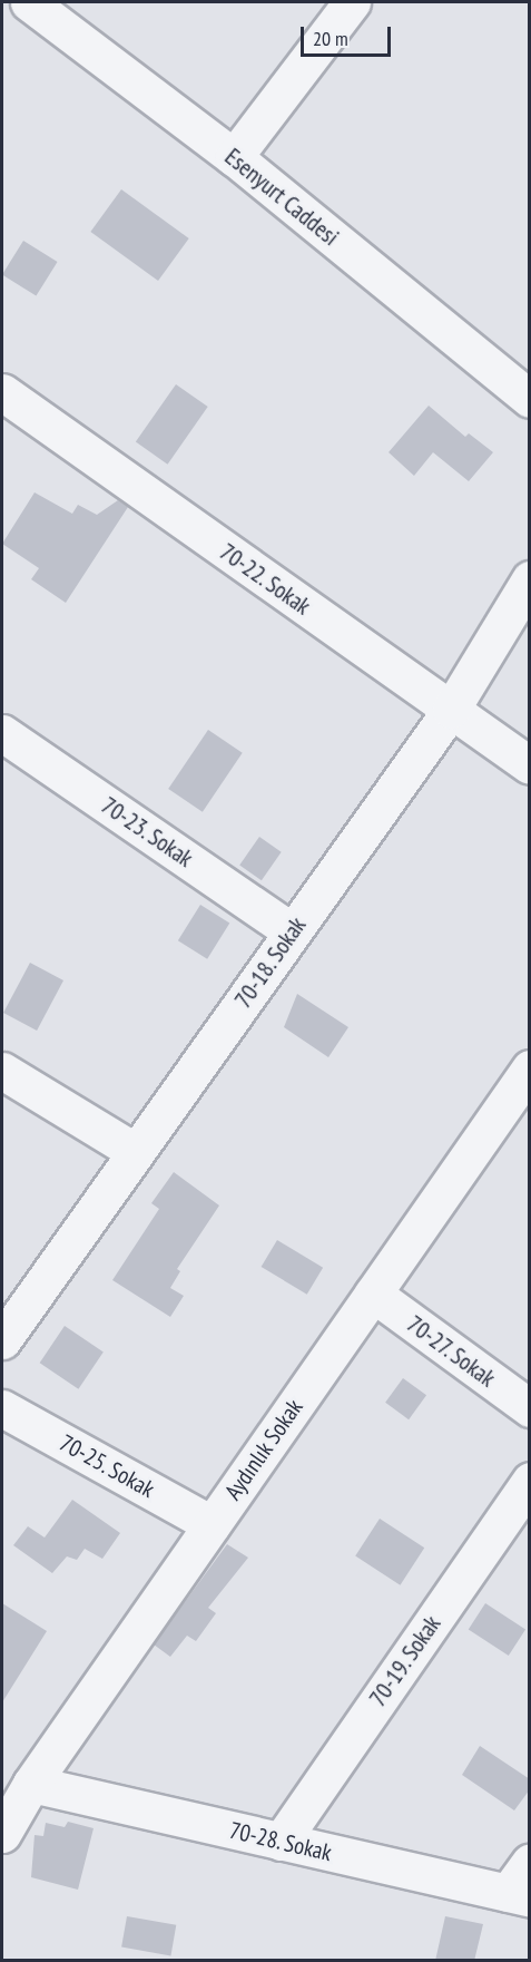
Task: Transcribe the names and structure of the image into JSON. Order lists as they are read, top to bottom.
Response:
{
  "streets": {
    "street": [
      "Esenyurt Caddesi",
      "70-22. Sokak",
      "70-23. Sokak",
      "70-18. Sokak",
      "70-27. Sokak",
      "Aydınlık Sokak",
      "70-25. Sokak",
      "70-19. Sokak",
      "70-28. Sokak"
    ]
  },
  "crossings": [
    ["70-22. Sokak", "70-18. Sokak"],
    ["70-23. Sokak", "70-18. Sokak"],
    ["70-27. Sokak", "Aydınlık Sokak"],
    ["Aydınlık Sokak", "70-25. Sokak"],
    ["Aydınlık Sokak", "70-28. Sokak"],
    ["70-19. Sokak", "70-28. Sokak"]
  ],
  "scale_bar": "20 m"
}
